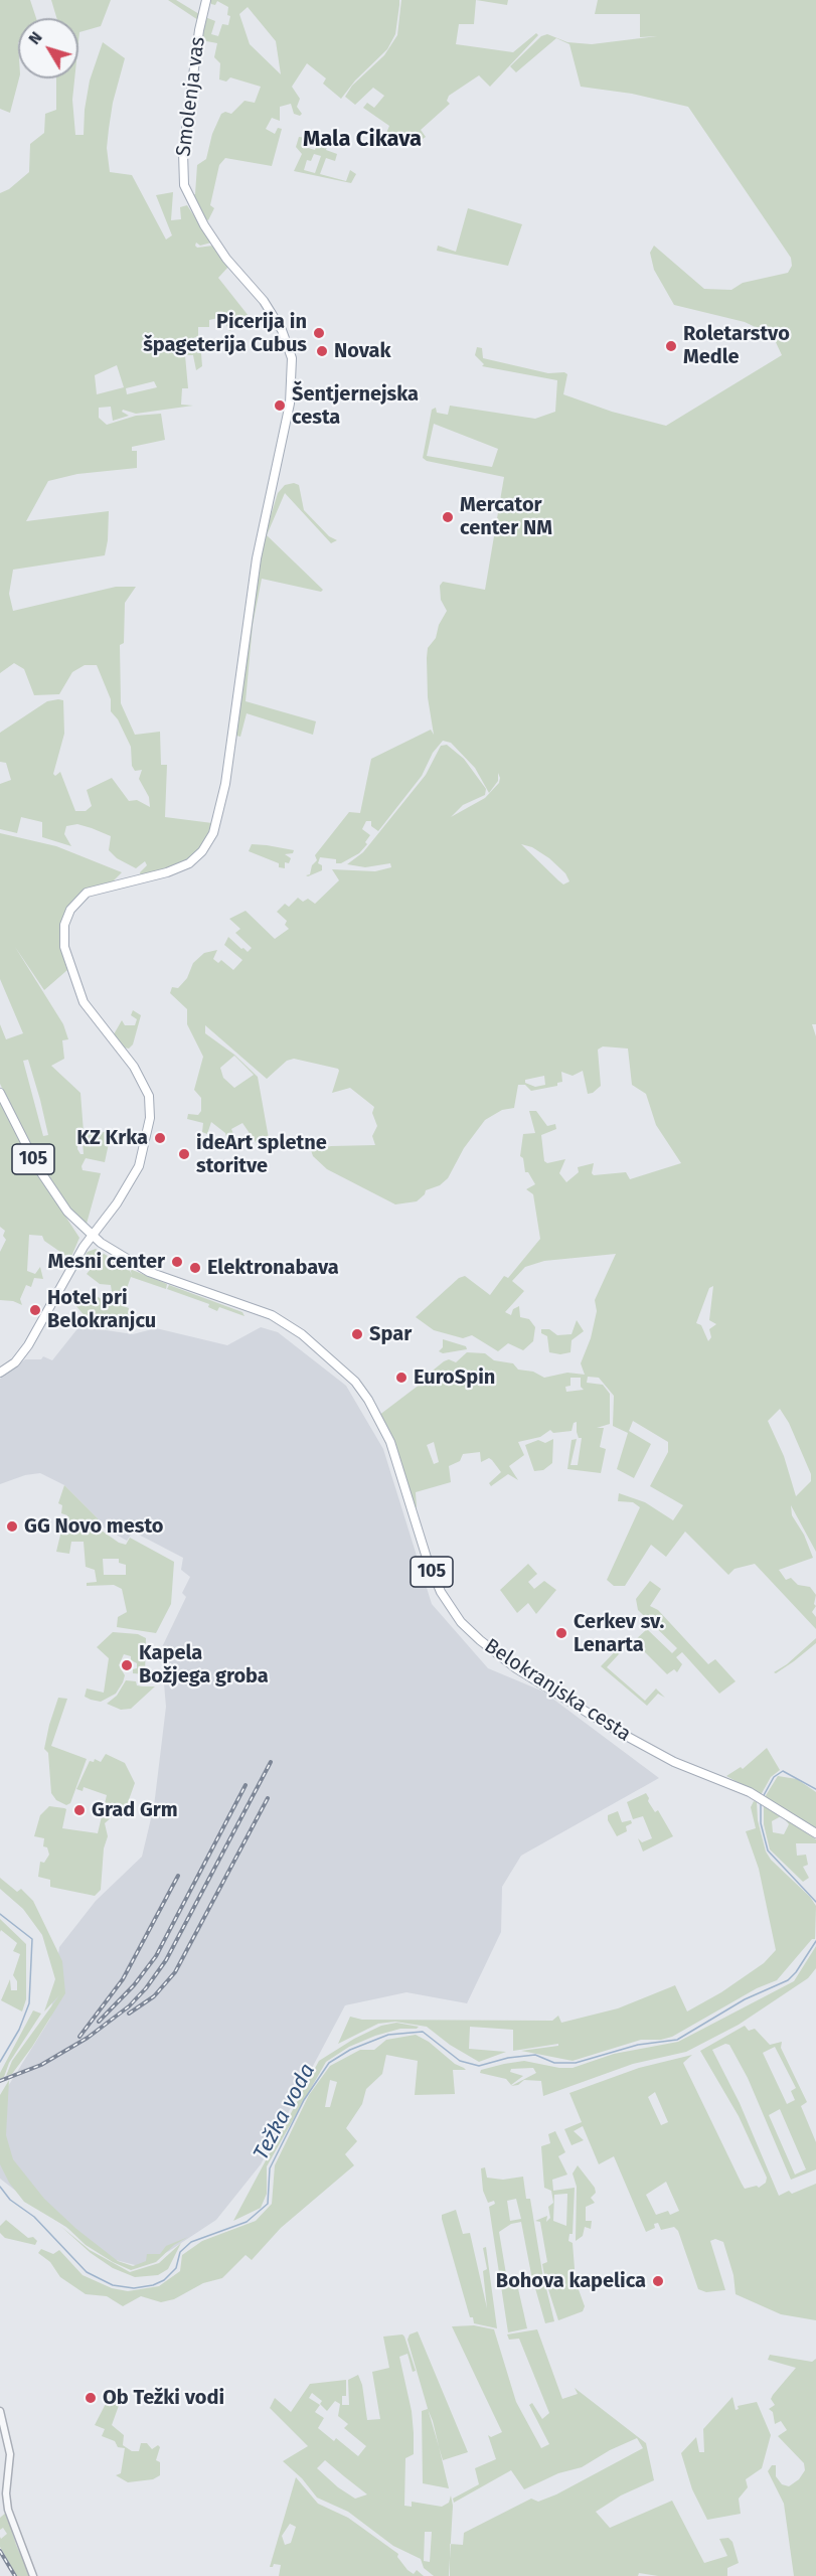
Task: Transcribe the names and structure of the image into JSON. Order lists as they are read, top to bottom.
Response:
{
  "streets": {
    "main road": ["Smolenja vas", "105", "Belokranjska cesta"]
  },
  "crossings": [
    ["Smolenja vas", "105"],
    ["Smolenja vas", "Belokranjska cesta"],
    ["105", "Belokranjska cesta"]
  ],
  "districts": ["Mala Cikava"],
  "water": ["Težka voda"],
  "places": [
    "Picerija in špageterija Cubus",
    "Roletarstvo Medle",
    "Novak",
    "Šentjernejska cesta",
    "Mercator center NM",
    "KZ Krka",
    "ideArt spletne storitve",
    "Mesni center",
    "Elektronabava",
    "Hotel pri Belokranjcu",
    "Spar",
    "EuroSpin",
    "GG Novo mesto",
    "Cerkev sv. Lenarta",
    "Kapela Božjega groba",
    "Grad Grm",
    "Bohova kapelica",
    "Ob Težki vodi"
  ],
  "north": "top left"
}
